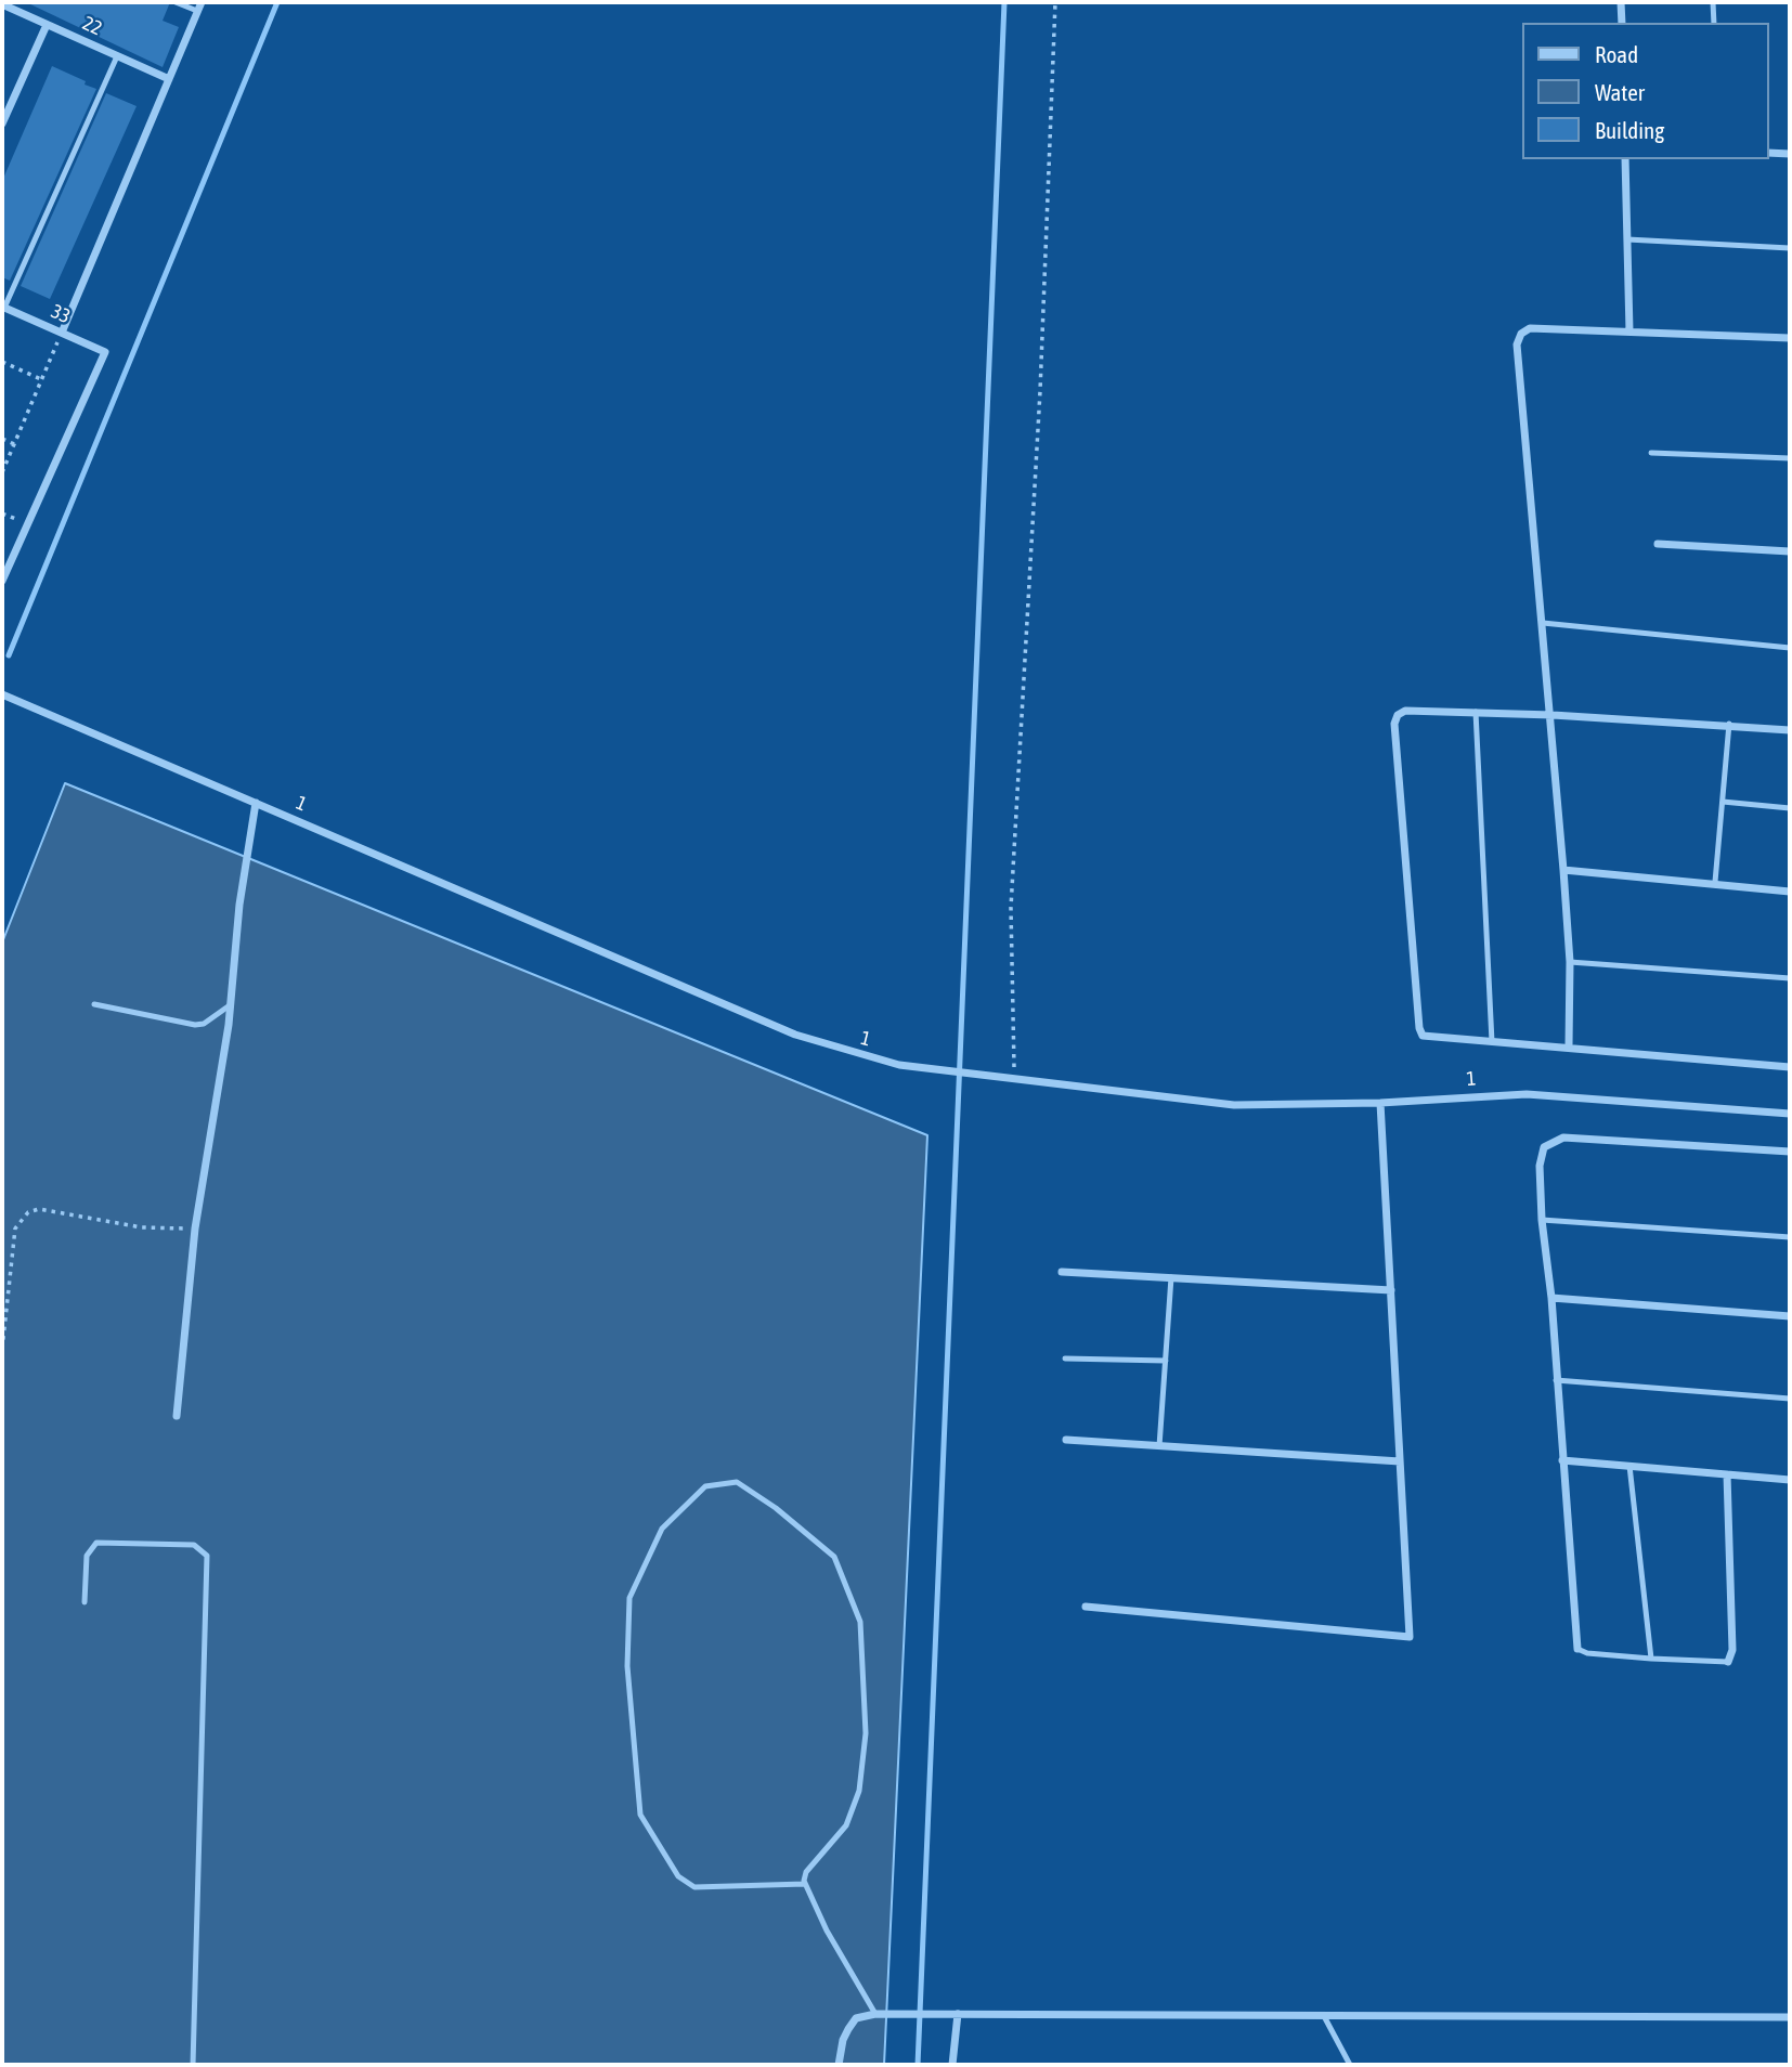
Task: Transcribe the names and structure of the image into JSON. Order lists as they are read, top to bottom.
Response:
{
  "streets": {
    "street": ["22", "33", "1"]
  },
  "legend": ["Road", "Water", "Building"]
}
